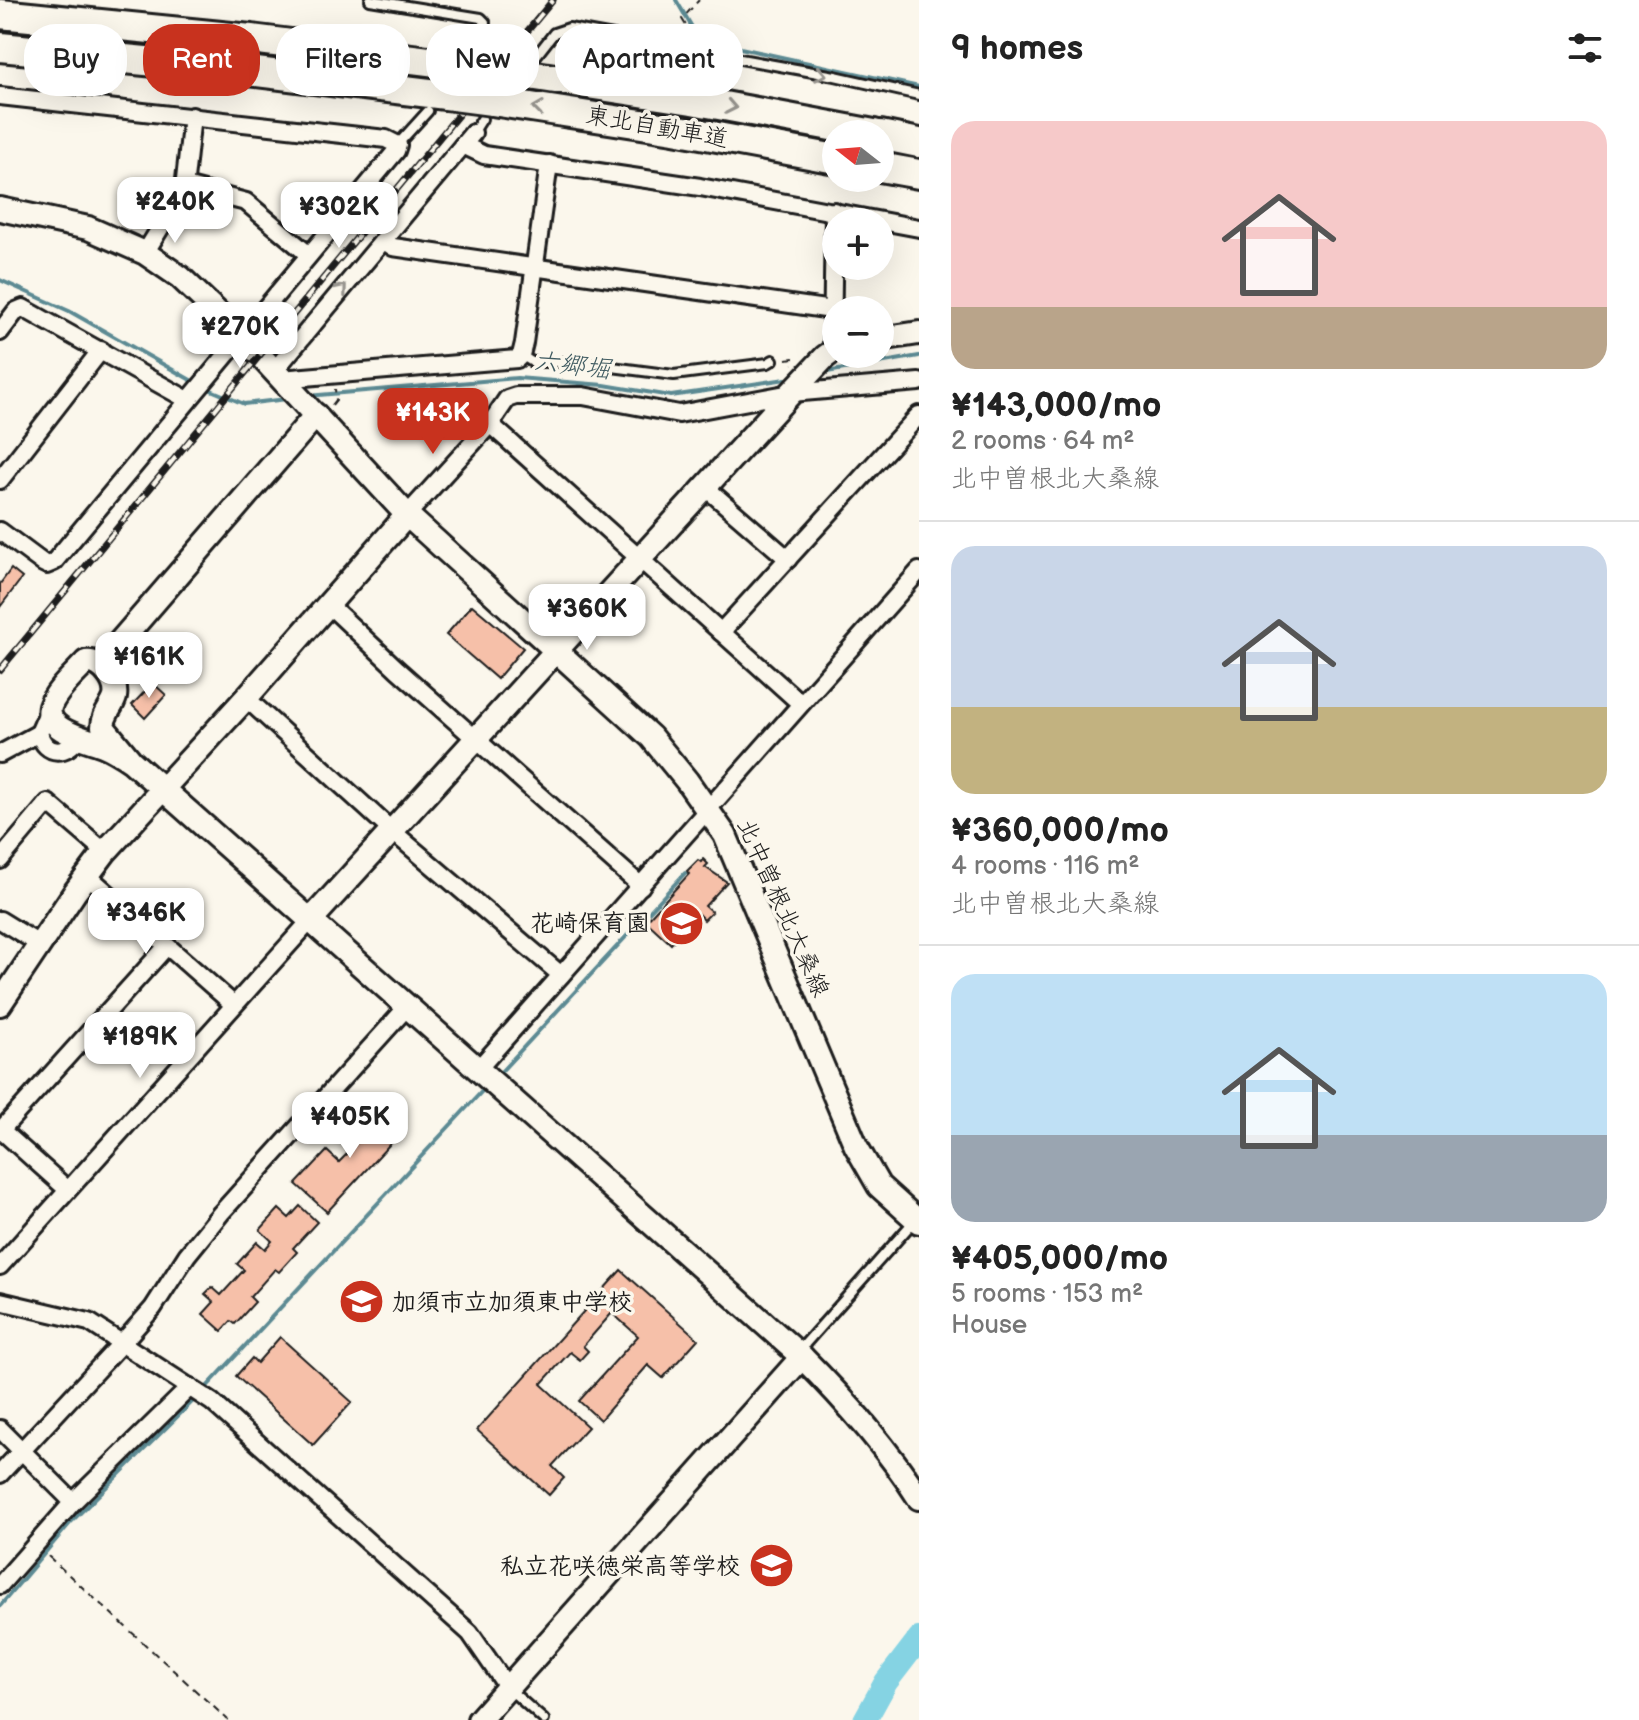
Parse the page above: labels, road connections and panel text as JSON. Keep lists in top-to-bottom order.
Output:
{
  "streets": {
    "highway": ["東北自動車道"],
    "street": ["北中曽根北大桑線"]
  },
  "water": ["六郷堀"],
  "places": {
    "school or university": ["花崎保育園", "加須市立加須東中学校", "私立花咲徳栄高等学校"]
  },
  "north": "left",
  "page": {
    "heading": "9 homes",
    "chip": [
      "Buy",
      "Rent",
      "Filters",
      "New",
      "Apartment"
    ],
    "list": [
      {
        "name": "¥143,000/mo",
        "note": "2 rooms · 64 m² · 北中曽根北大桑線"
      },
      {
        "name": "¥360,000/mo",
        "note": "4 rooms · 116 m² · 北中曽根北大桑線"
      },
      {
        "name": "¥405,000/mo",
        "note": "5 rooms · 153 m² · House"
      }
    ],
    "map_buttons": ["+", "−"],
    "price": [
      "¥240K",
      "¥302K",
      "¥270K",
      "¥143K",
      "¥360K",
      "¥161K",
      "¥346K",
      "¥189K",
      "¥405K"
    ]
  }
}
